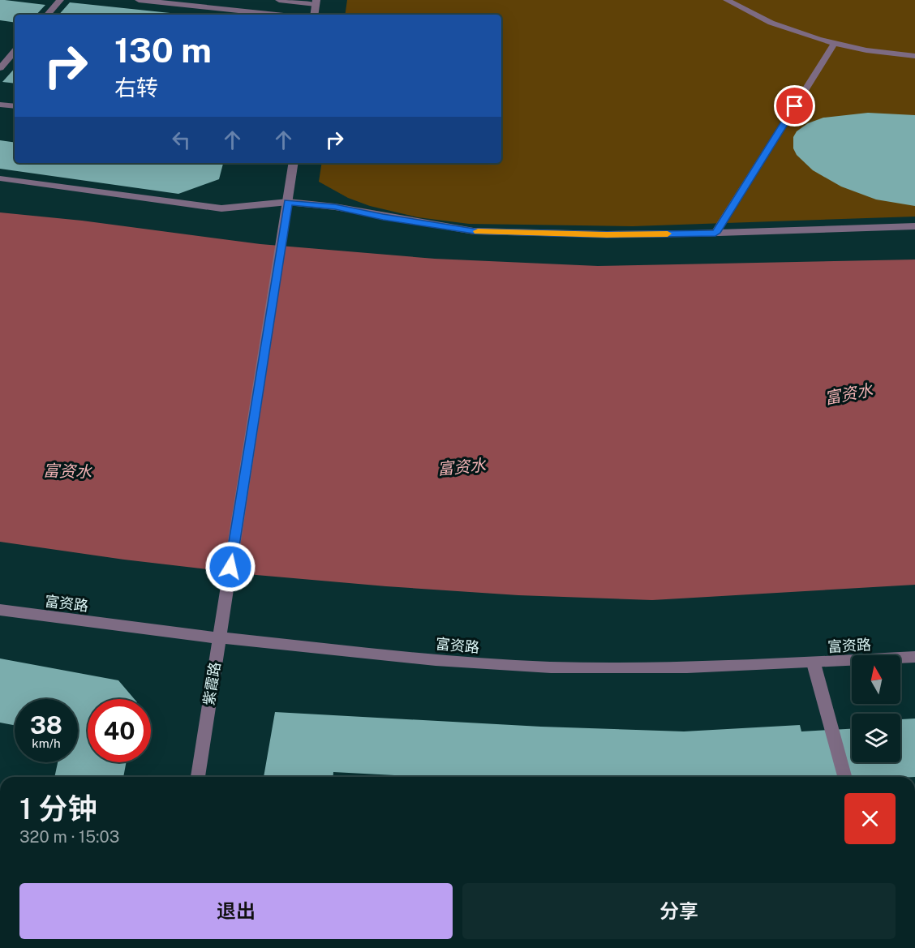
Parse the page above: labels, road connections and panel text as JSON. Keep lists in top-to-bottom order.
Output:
{
  "streets": {
    "street": ["富资路", "紫霞路"]
  },
  "crossings": [
    ["富资路", "紫霞路"]
  ],
  "water": ["富资水"],
  "north": "top",
  "page": {
    "turn": ["130 m", "右转"],
    "speed": "38 km/h",
    "limit": "40",
    "heading": ["1 分钟", "320 m · 15:03"],
    "buttons": ["退出", "分享"]
  }
}
